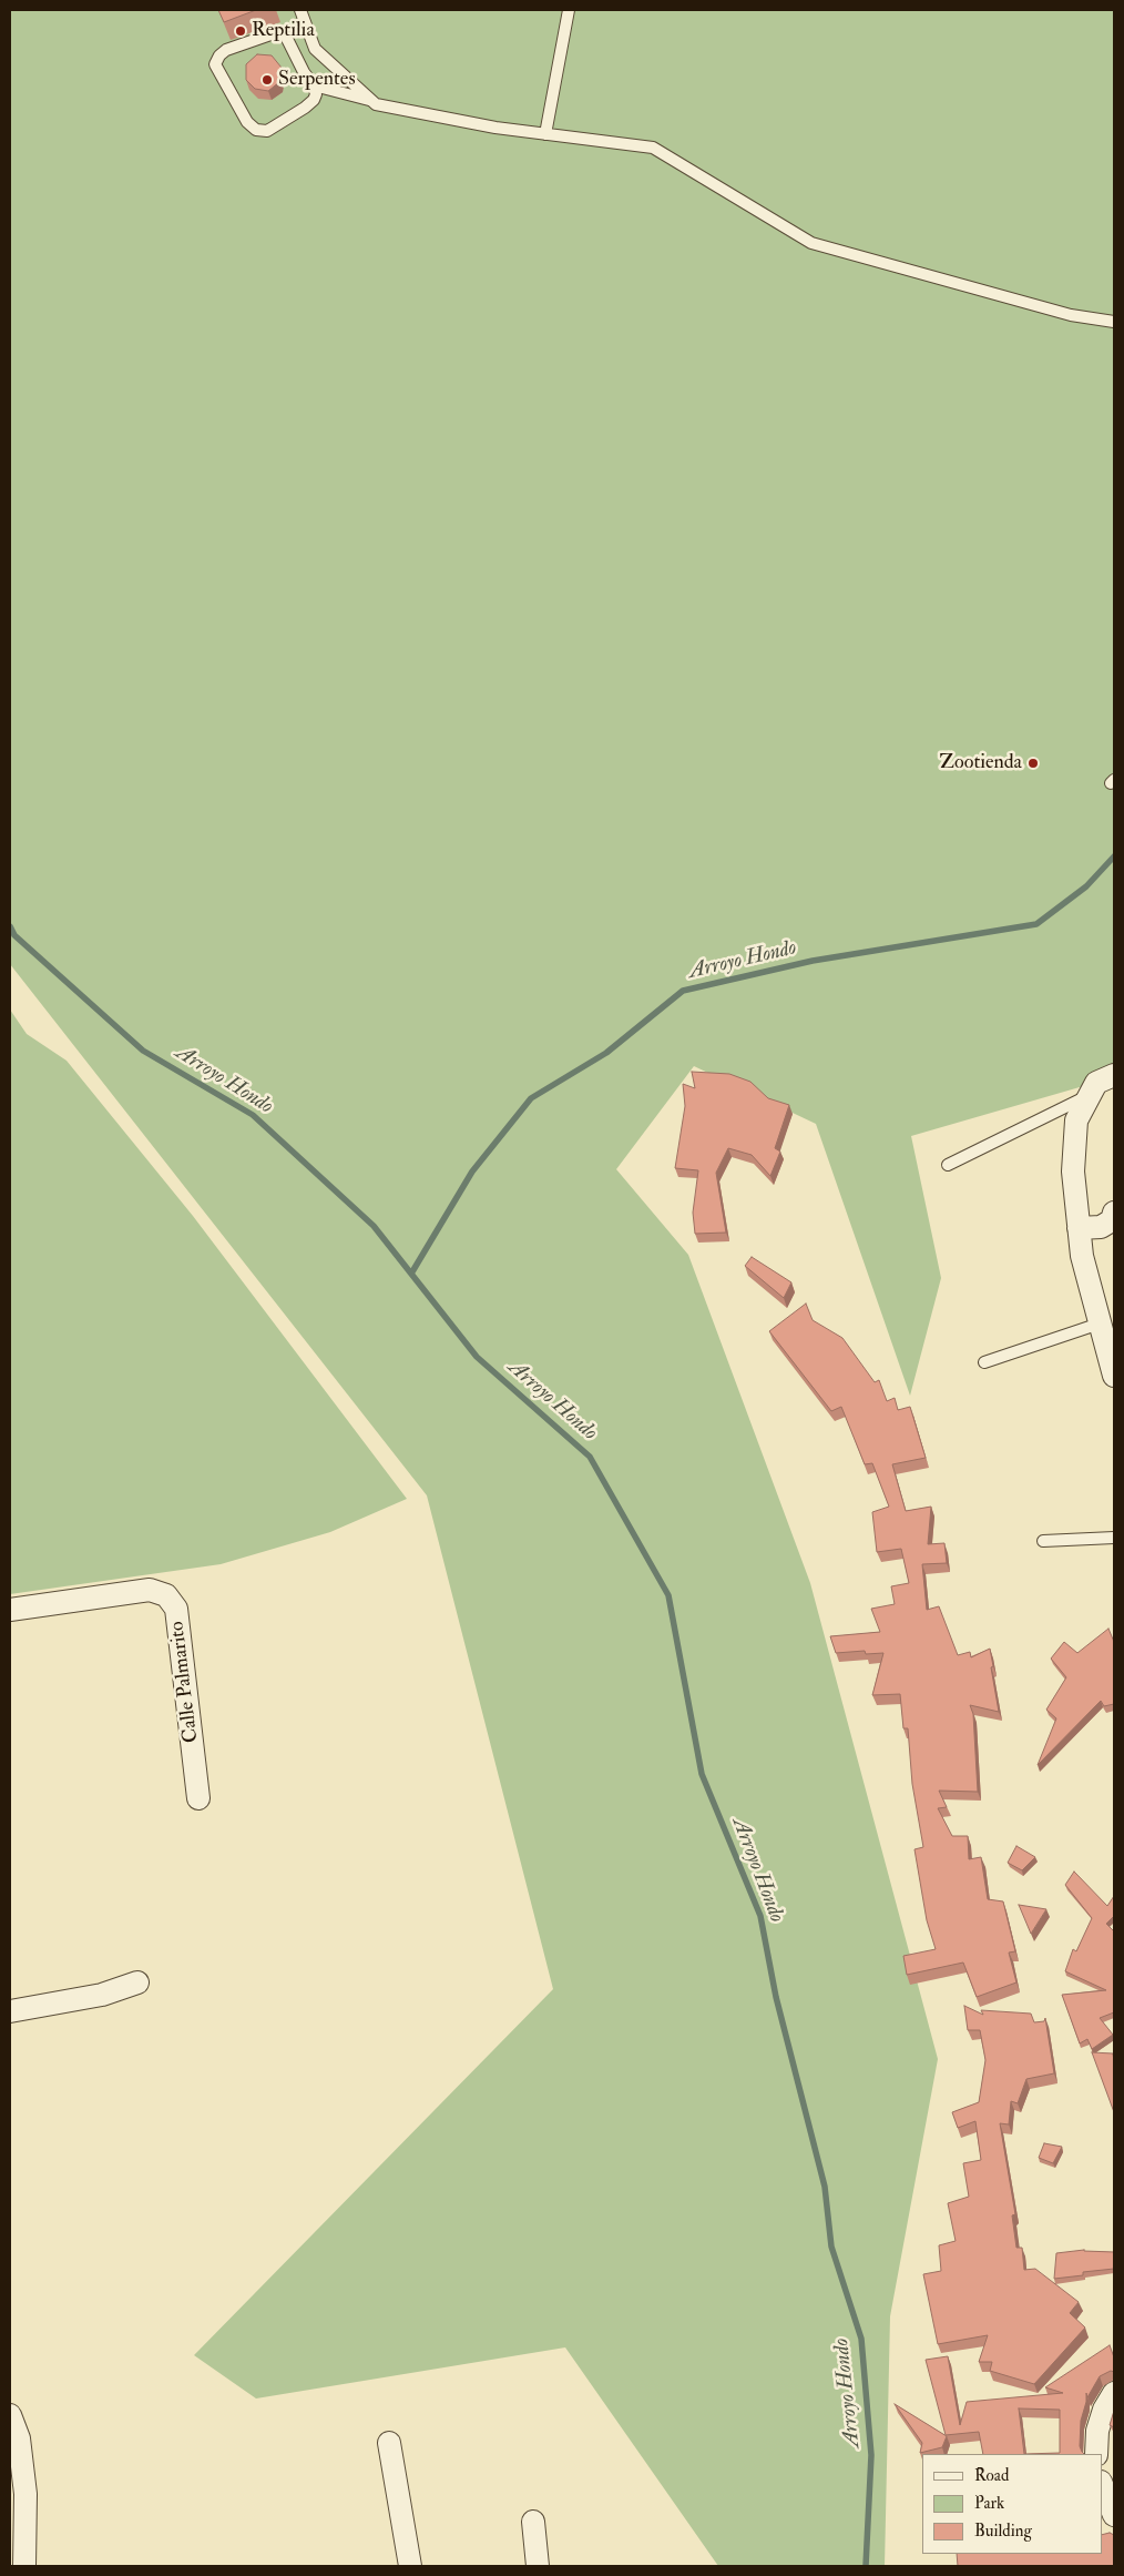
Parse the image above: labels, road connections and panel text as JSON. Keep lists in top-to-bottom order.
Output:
{
  "streets": {
    "street": ["Calle Palmarito"]
  },
  "water": ["Arroyo Hondo"],
  "places": ["Reptilia", "Serpentes", "Zootienda"],
  "legend": ["Road", "Park", "Building"]
}
